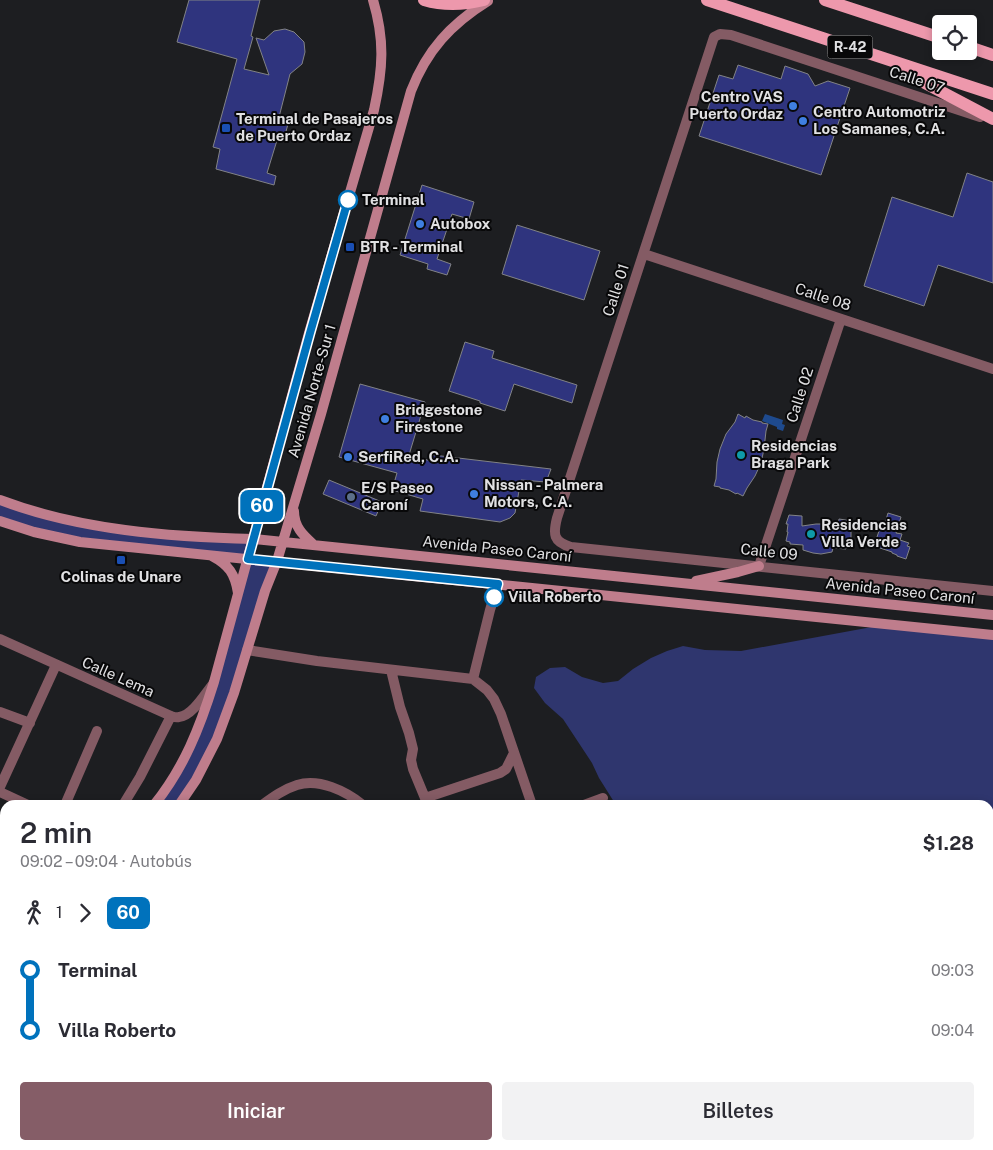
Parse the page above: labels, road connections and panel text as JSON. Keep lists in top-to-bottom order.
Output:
{
  "streets": {
    "main road": ["R-42"],
    "street": [
      "Calle 07",
      "Calle 01",
      "Calle 08",
      "Avenida Norte-Sur 1",
      "Calle 02",
      "Avenida Paseo Caroní",
      "Calle 09",
      "Calle Lema"
    ]
  },
  "crossings": [
    ["Calle 07", "Calle 01"],
    ["Calle 01", "Calle 08"],
    ["Calle 01", "Calle 09"],
    ["Calle 08", "Calle 02"],
    ["Avenida Norte-Sur 1", "Avenida Paseo Caroní"],
    ["Calle 02", "Calle 09"]
  ],
  "places": {
    "other": [
      "Centro VAS Puerto Ordaz",
      "Centro Automotriz Los Samanes, C.A.",
      "Terminal",
      "Autobox",
      "Bridgestone Firestone",
      "Residencias Braga Park",
      "SerfiRed, C.A.",
      "Nissan - Palmera Motors, C.A.",
      "E/S Paseo Caroní",
      "Residencias Villa Verde",
      "Villa Roberto"
    ],
    "transit": ["Terminal de Pasajeros de Puerto Ordaz", "BTR - Terminal", "Colinas de Unare"]
  },
  "lines": ["bus line 60"],
  "page": {
    "on_map": "60",
    "heading": ["2 min", "09:02 – 09:04 · Autobús", "$1.28"],
    "legs": ["1", "60"],
    "list": [
      {
        "name": "Terminal",
        "value": "09:03"
      },
      {
        "name": "Villa Roberto",
        "value": "09:04"
      }
    ],
    "buttons": ["Iniciar", "Billetes"]
  }
}
